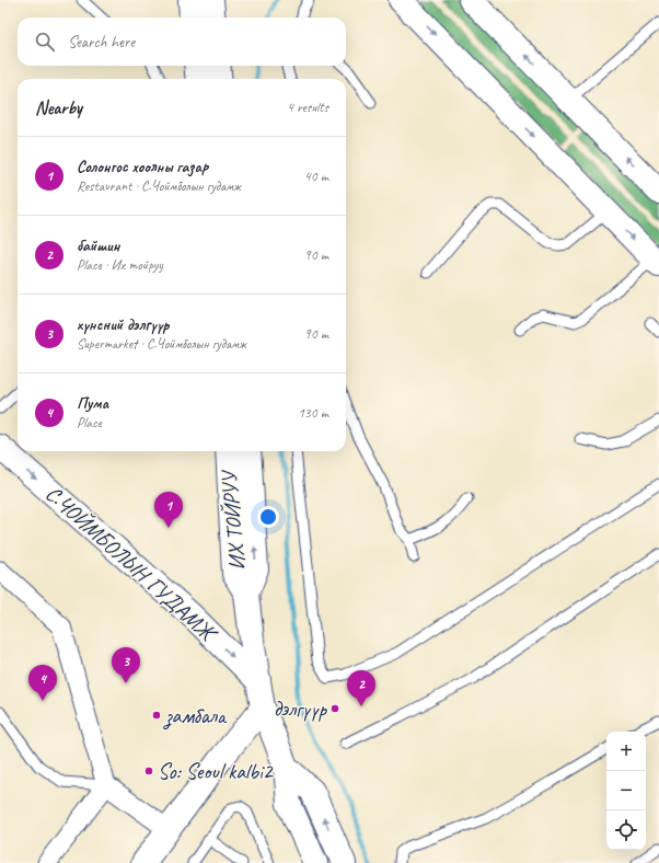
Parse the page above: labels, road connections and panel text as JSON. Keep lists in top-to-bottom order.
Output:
{
  "streets": {
    "main road": ["ИХ ТОЙРУУ", "С.ЧОЙМБОЛЫН ГУДАМЖ"]
  },
  "crossings": [
    ["ИХ ТОЙРУУ", "С.ЧОЙМБОЛЫН ГУДАМЖ"]
  ],
  "one_way": ["С.ЧОЙМБОЛЫН ГУДАМЖ"],
  "places": ["дэлгүүр", "замбала", "So: Seoul kalbi2"],
  "page": {
    "search": "Search here",
    "heading": ["Nearby", "4 results"],
    "list": [
      {
        "mark": "1",
        "name": "Солонгос хоолны газар",
        "note": "Restaurant · С.Чоймболын гудамж",
        "value": "40 m"
      },
      {
        "mark": "2",
        "name": "байшин",
        "note": "Place · Их тойруу",
        "value": "90 m"
      },
      {
        "mark": "3",
        "name": "хүнсний дэлгүүр",
        "note": "Supermarket · С.Чоймболын гудамж",
        "value": "90 m"
      },
      {
        "mark": "4",
        "name": "Пума",
        "note": "Place",
        "value": "130 m"
      }
    ],
    "pins": [
      "1",
      "3",
      "4",
      "2"
    ],
    "map_buttons": ["+", "−"]
  }
}
